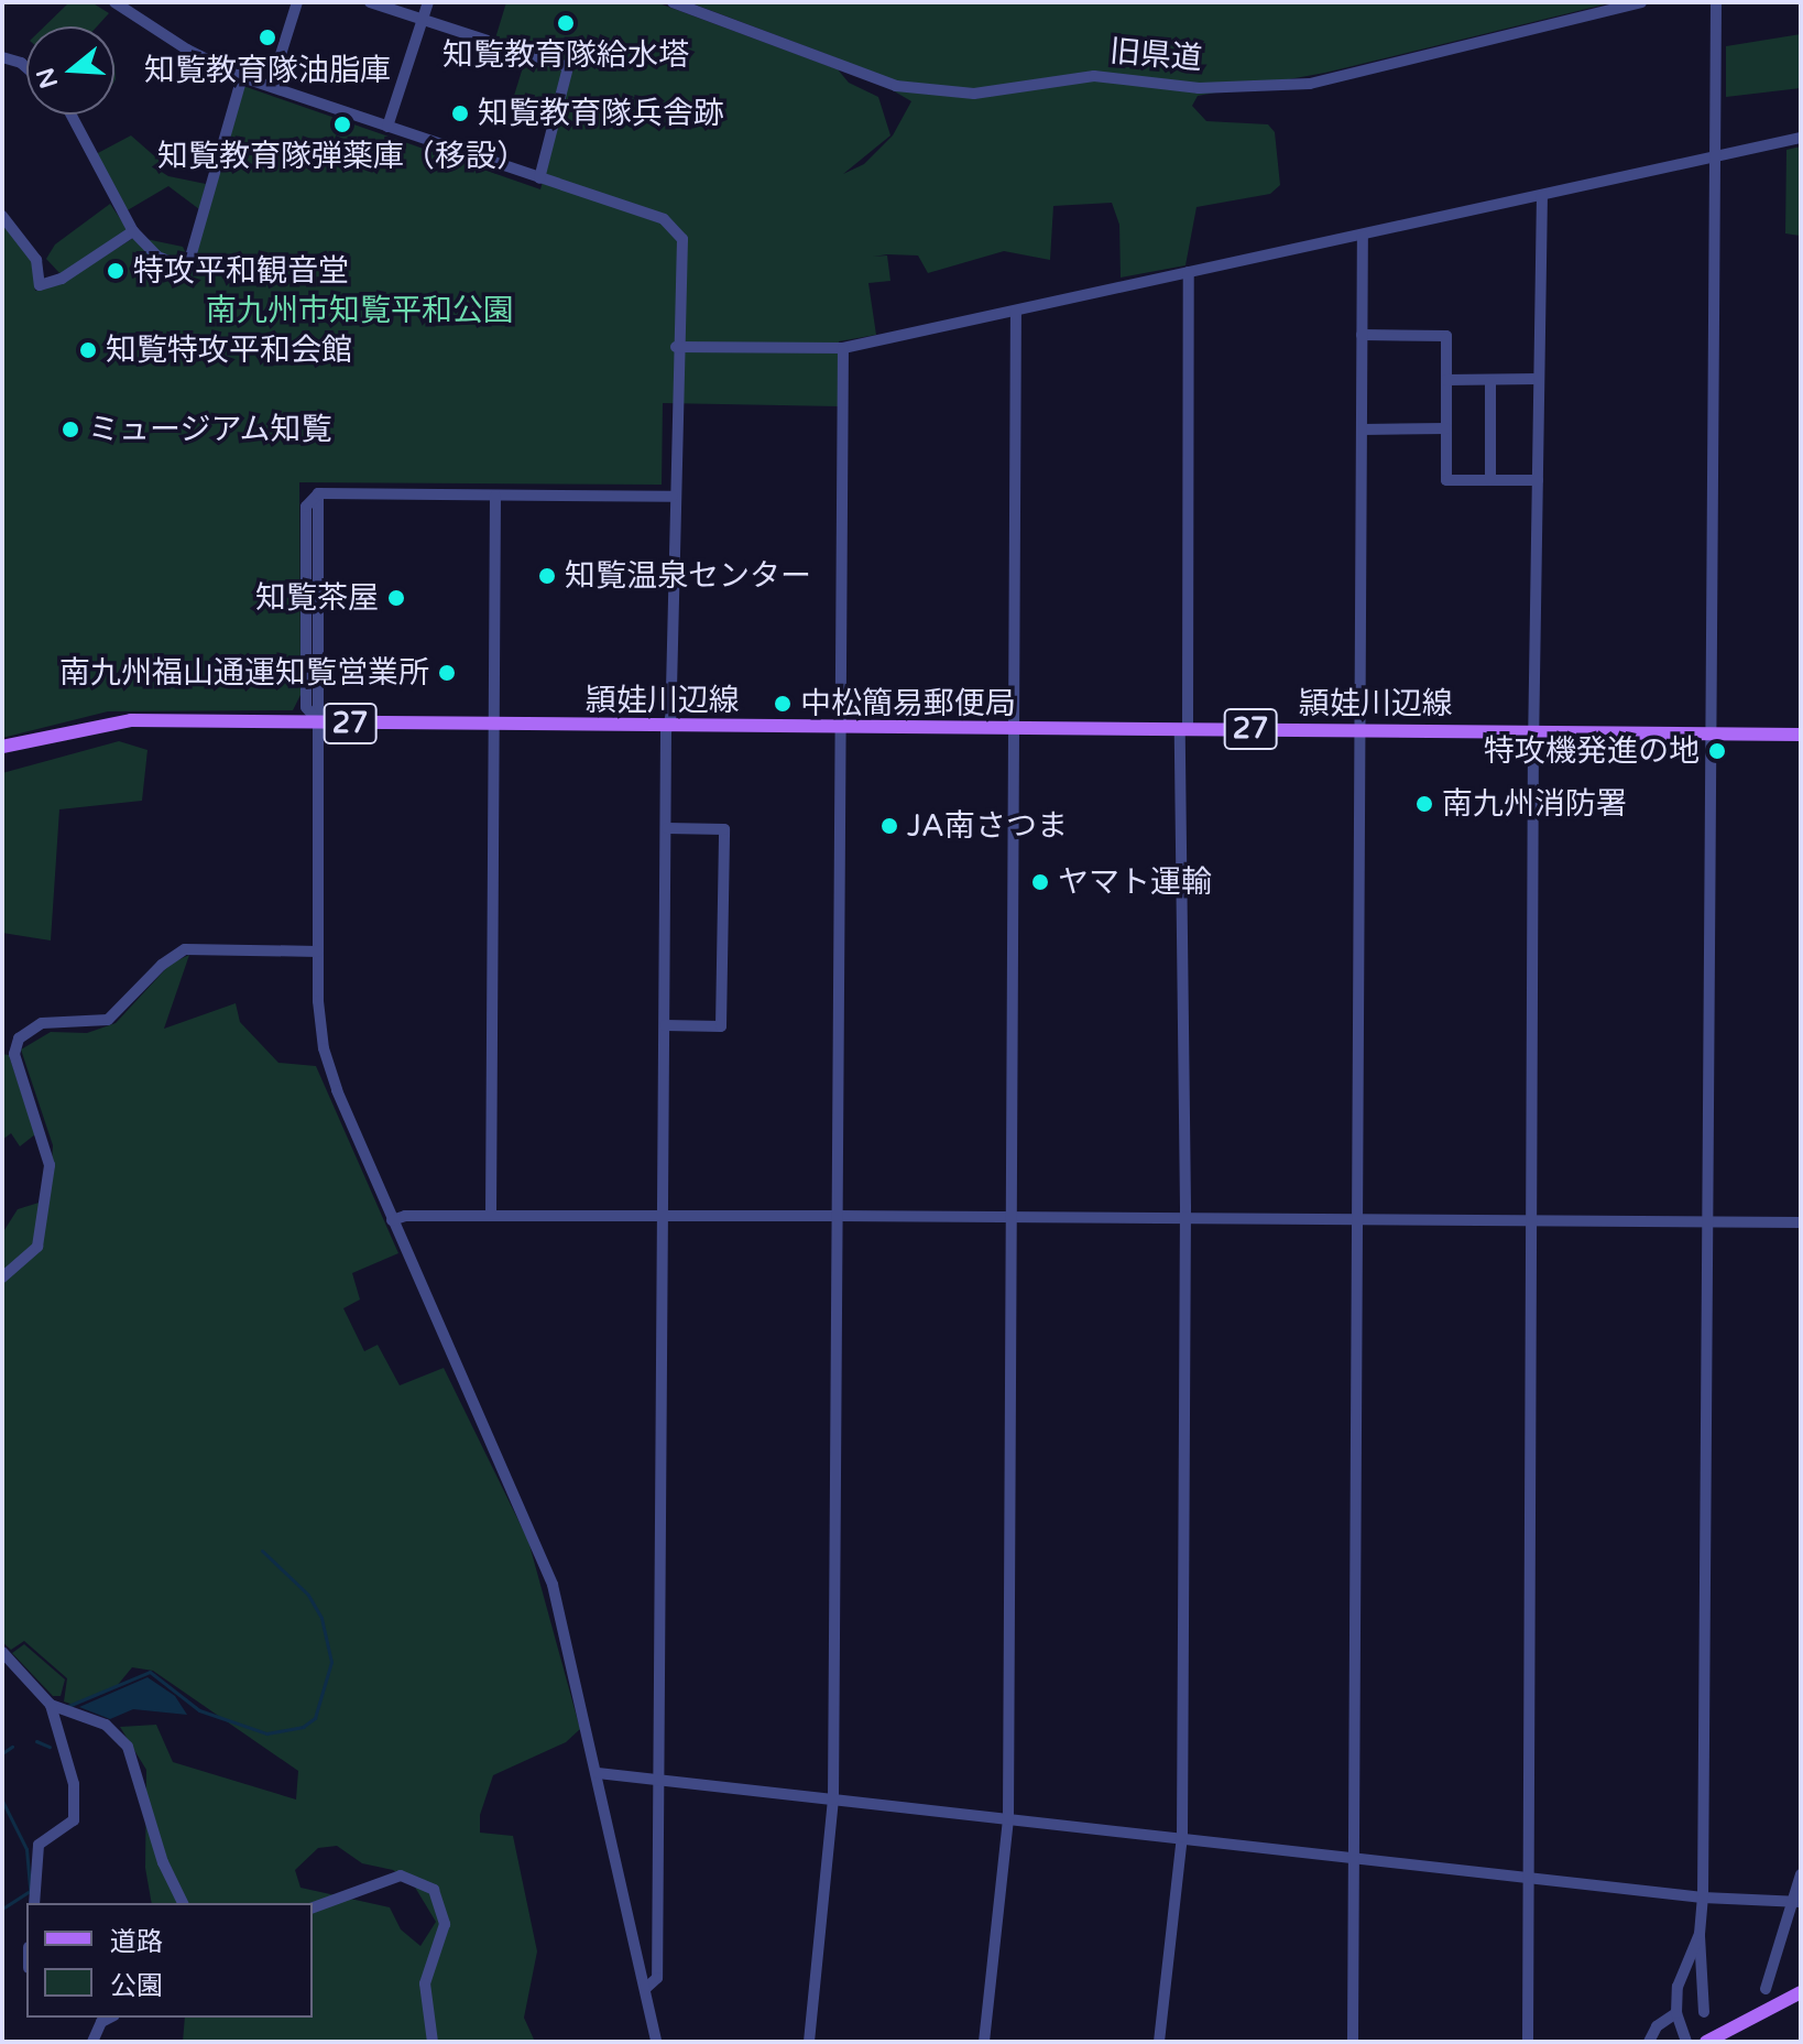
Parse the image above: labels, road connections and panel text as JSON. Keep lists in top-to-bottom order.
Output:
{
  "streets": {
    "main road": ["頴娃川辺線", "27"],
    "street": ["旧県道"]
  },
  "parks": ["南九州市知覧平和公園"],
  "places": [
    "知覧教育隊給水塔",
    "知覧教育隊油脂庫",
    "知覧教育隊兵舎跡",
    "知覧教育隊弾薬庫（移設）",
    "特攻平和観音堂",
    "知覧特攻平和会館",
    "ミュージアム知覧",
    "知覧温泉センター",
    "知覧茶屋",
    "南九州福山通運知覧営業所",
    "中松簡易郵便局",
    "特攻機発進の地",
    "南九州消防署",
    "JA南さつま",
    "ヤマト運輸"
  ],
  "legend": ["道路", "公園"],
  "north": "left"
}
